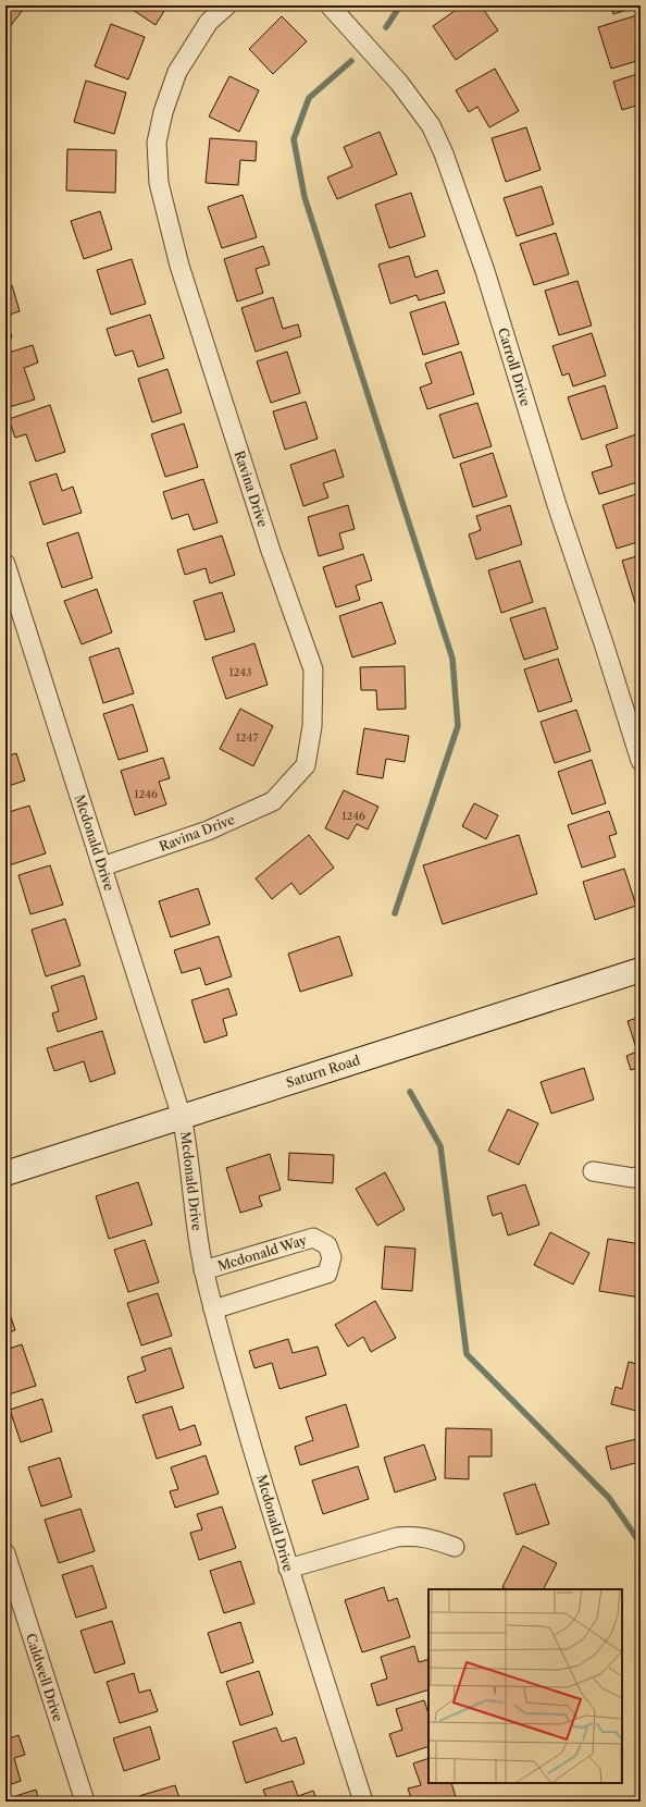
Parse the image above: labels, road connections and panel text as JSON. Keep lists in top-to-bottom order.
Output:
{
  "streets": {
    "street": [
      "Carroll Drive",
      "Ravina Drive",
      "Mcdonald Drive",
      "Saturn Road",
      "Mcdonald Way",
      "Caldwell Drive"
    ]
  },
  "crossings": [
    ["Ravina Drive", "Mcdonald Drive"],
    ["Mcdonald Drive", "Saturn Road"],
    ["Mcdonald Drive", "Mcdonald Way"]
  ],
  "house_numbers": [
    "1243",
    "1247",
    "1246",
    "1246"
  ]
}
